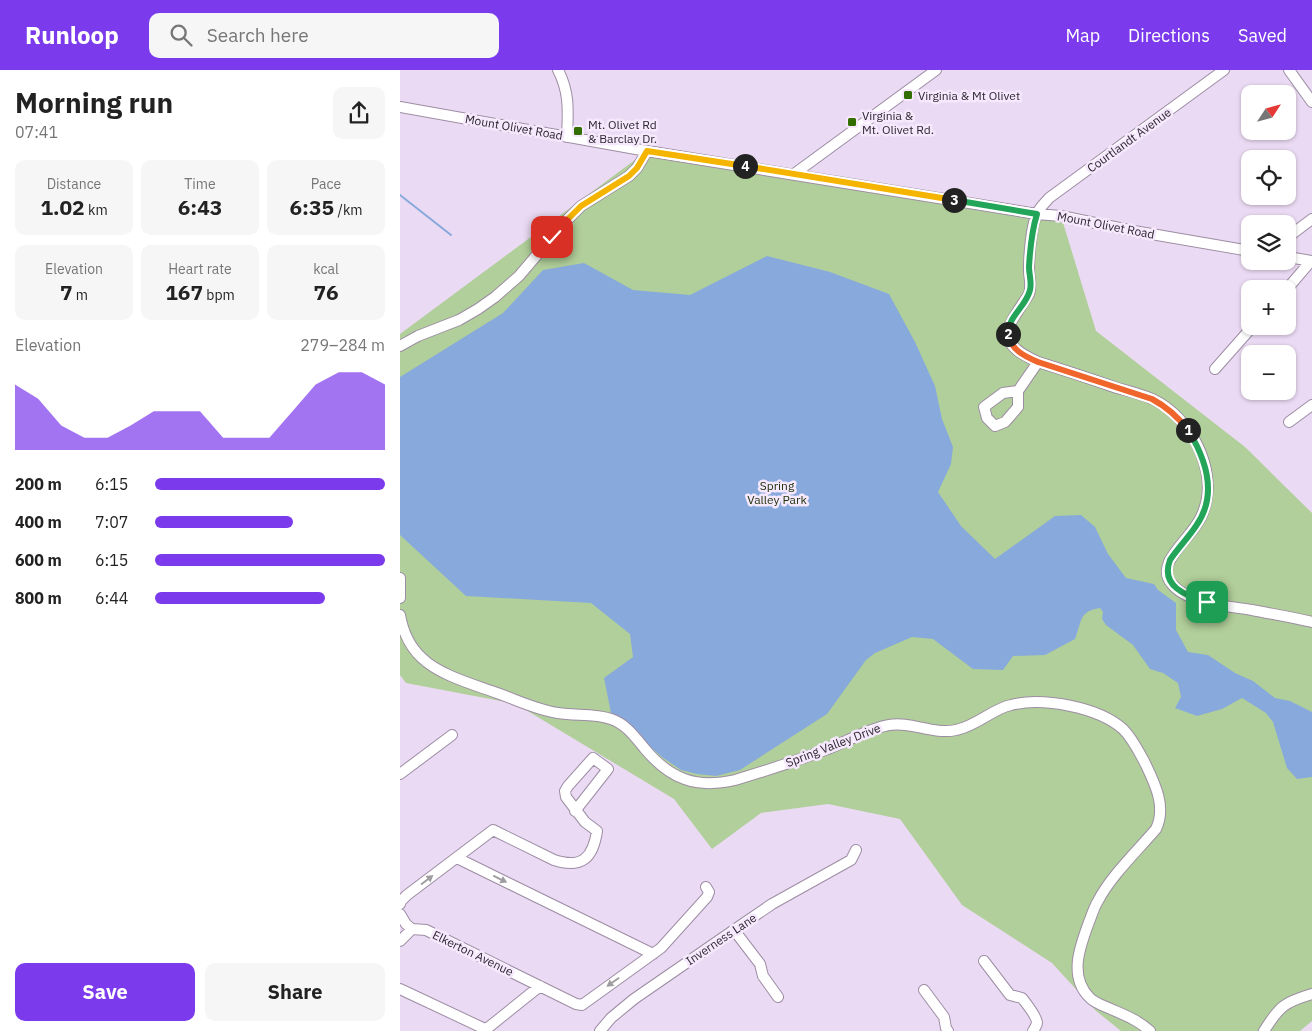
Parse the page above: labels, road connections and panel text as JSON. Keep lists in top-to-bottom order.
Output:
{
  "streets": {
    "street": [
      "Mount Olivet Road",
      "Courtlandt Avenue",
      "Spring Valley Drive",
      "Inverness Lane",
      "Elkerton Avenue"
    ]
  },
  "crossings": [
    ["Mount Olivet Road", "Courtlandt Avenue"]
  ],
  "one_way": ["Elkerton Avenue"],
  "parks": ["Spring Valley Park"],
  "places": {
    "transit": ["Virginia & Mt Olivet", "Virginia & Mt. Olivet Rd.", "Mt. Olivet Rd & Barclay Dr."]
  },
  "north": "top right",
  "page": {
    "header": "Runloop",
    "search": "Search here",
    "nav": ["Map", "Directions", "Saved"],
    "heading": ["Morning run", "07:41"],
    "map_buttons": ["+", "−"],
    "pins": [
      "4",
      "3",
      "2",
      "1"
    ],
    "stats": [
      ["Distance", "1.02 km"],
      ["Time", "6:43"],
      ["Pace", "6:35 /km"],
      ["Elevation", "7 m"],
      ["Heart rate", "167 bpm"],
      ["kcal", "76"]
    ],
    "chart": ["Elevation", "279–284 m"],
    "list": [
      {
        "name": "200 m",
        "note": "6:15"
      },
      {
        "name": "400 m",
        "note": "7:07"
      },
      {
        "name": "600 m",
        "note": "6:15"
      },
      {
        "name": "800 m",
        "note": "6:44"
      }
    ],
    "buttons": ["Save", "Share"]
  }
}
